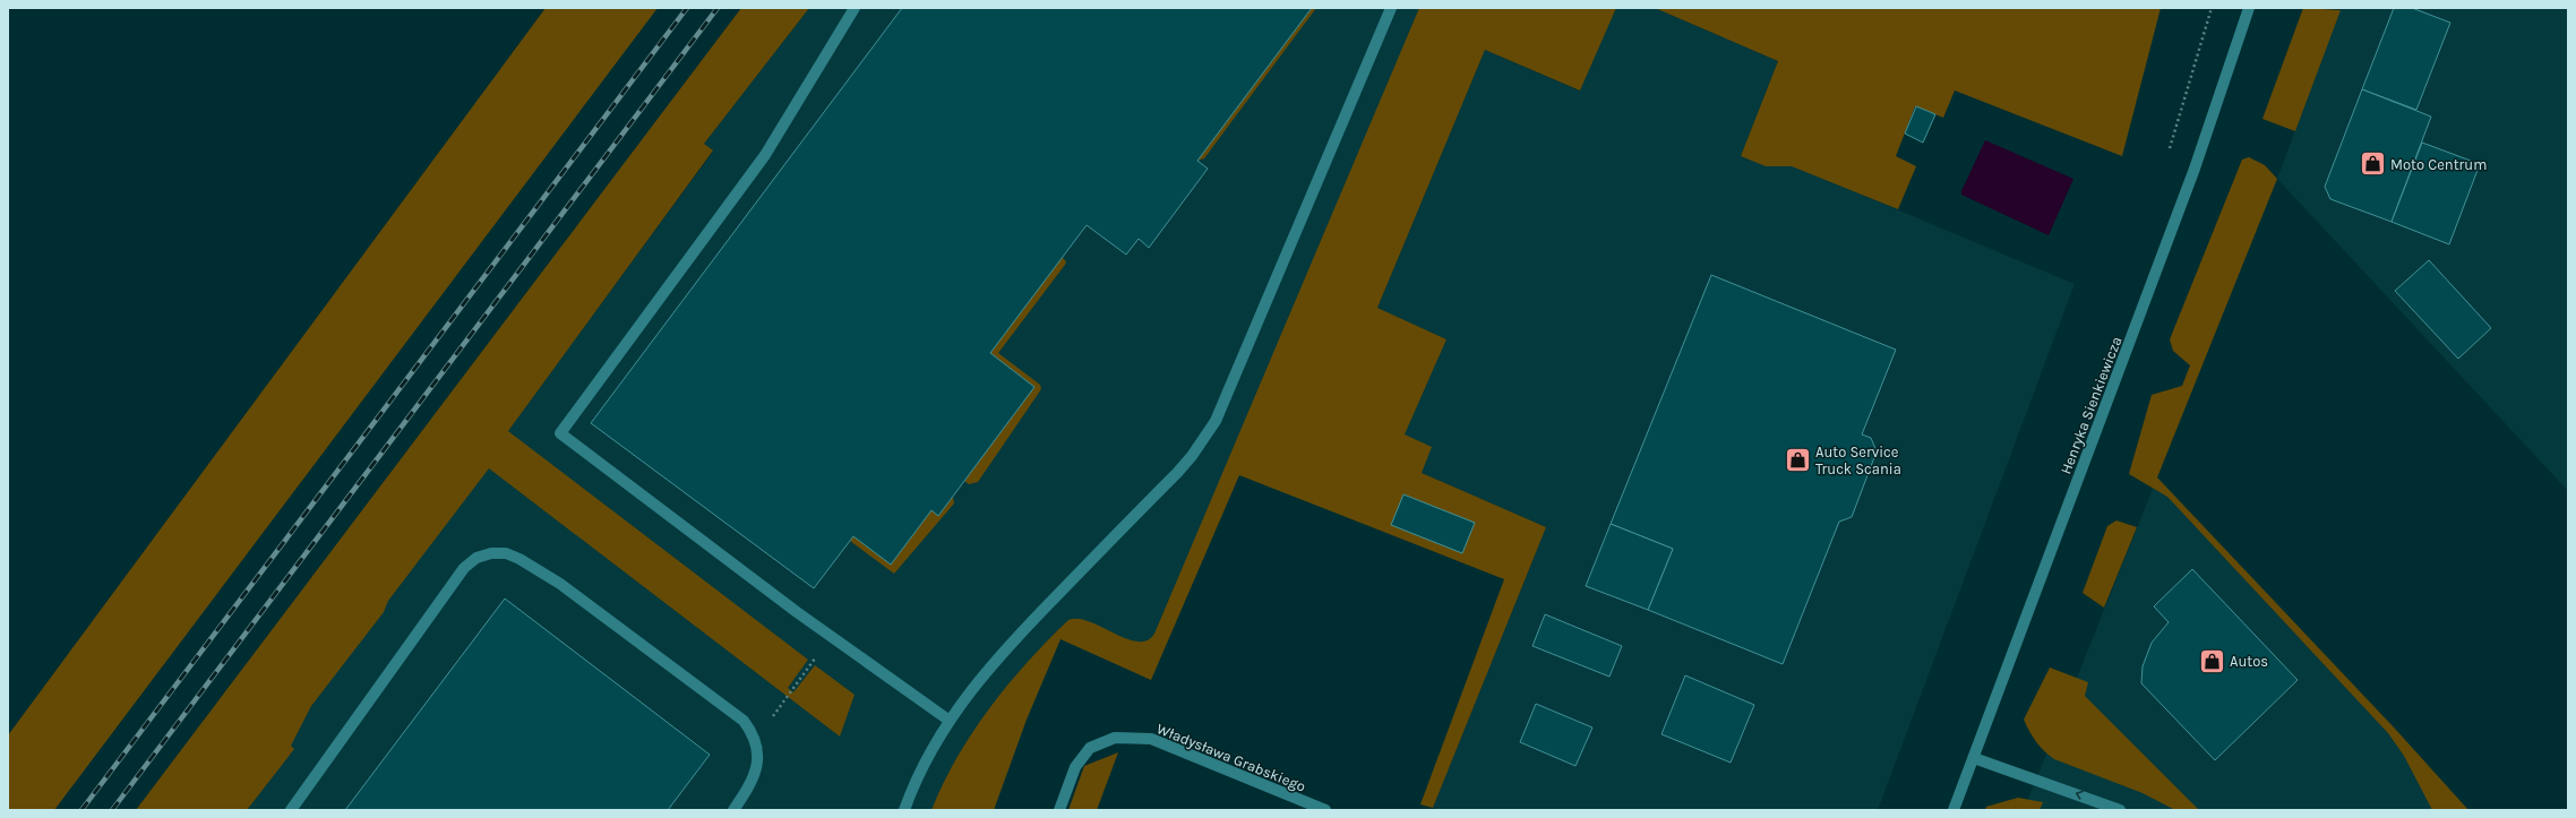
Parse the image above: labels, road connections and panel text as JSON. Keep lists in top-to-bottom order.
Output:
{
  "streets": {
    "street": ["Henryka Sienkiewicza", "Władysława Grabskiego"]
  },
  "places": {
    "shop": ["Moto Centrum", "Auto Service Truck Scania", "Autos"]
  }
}
